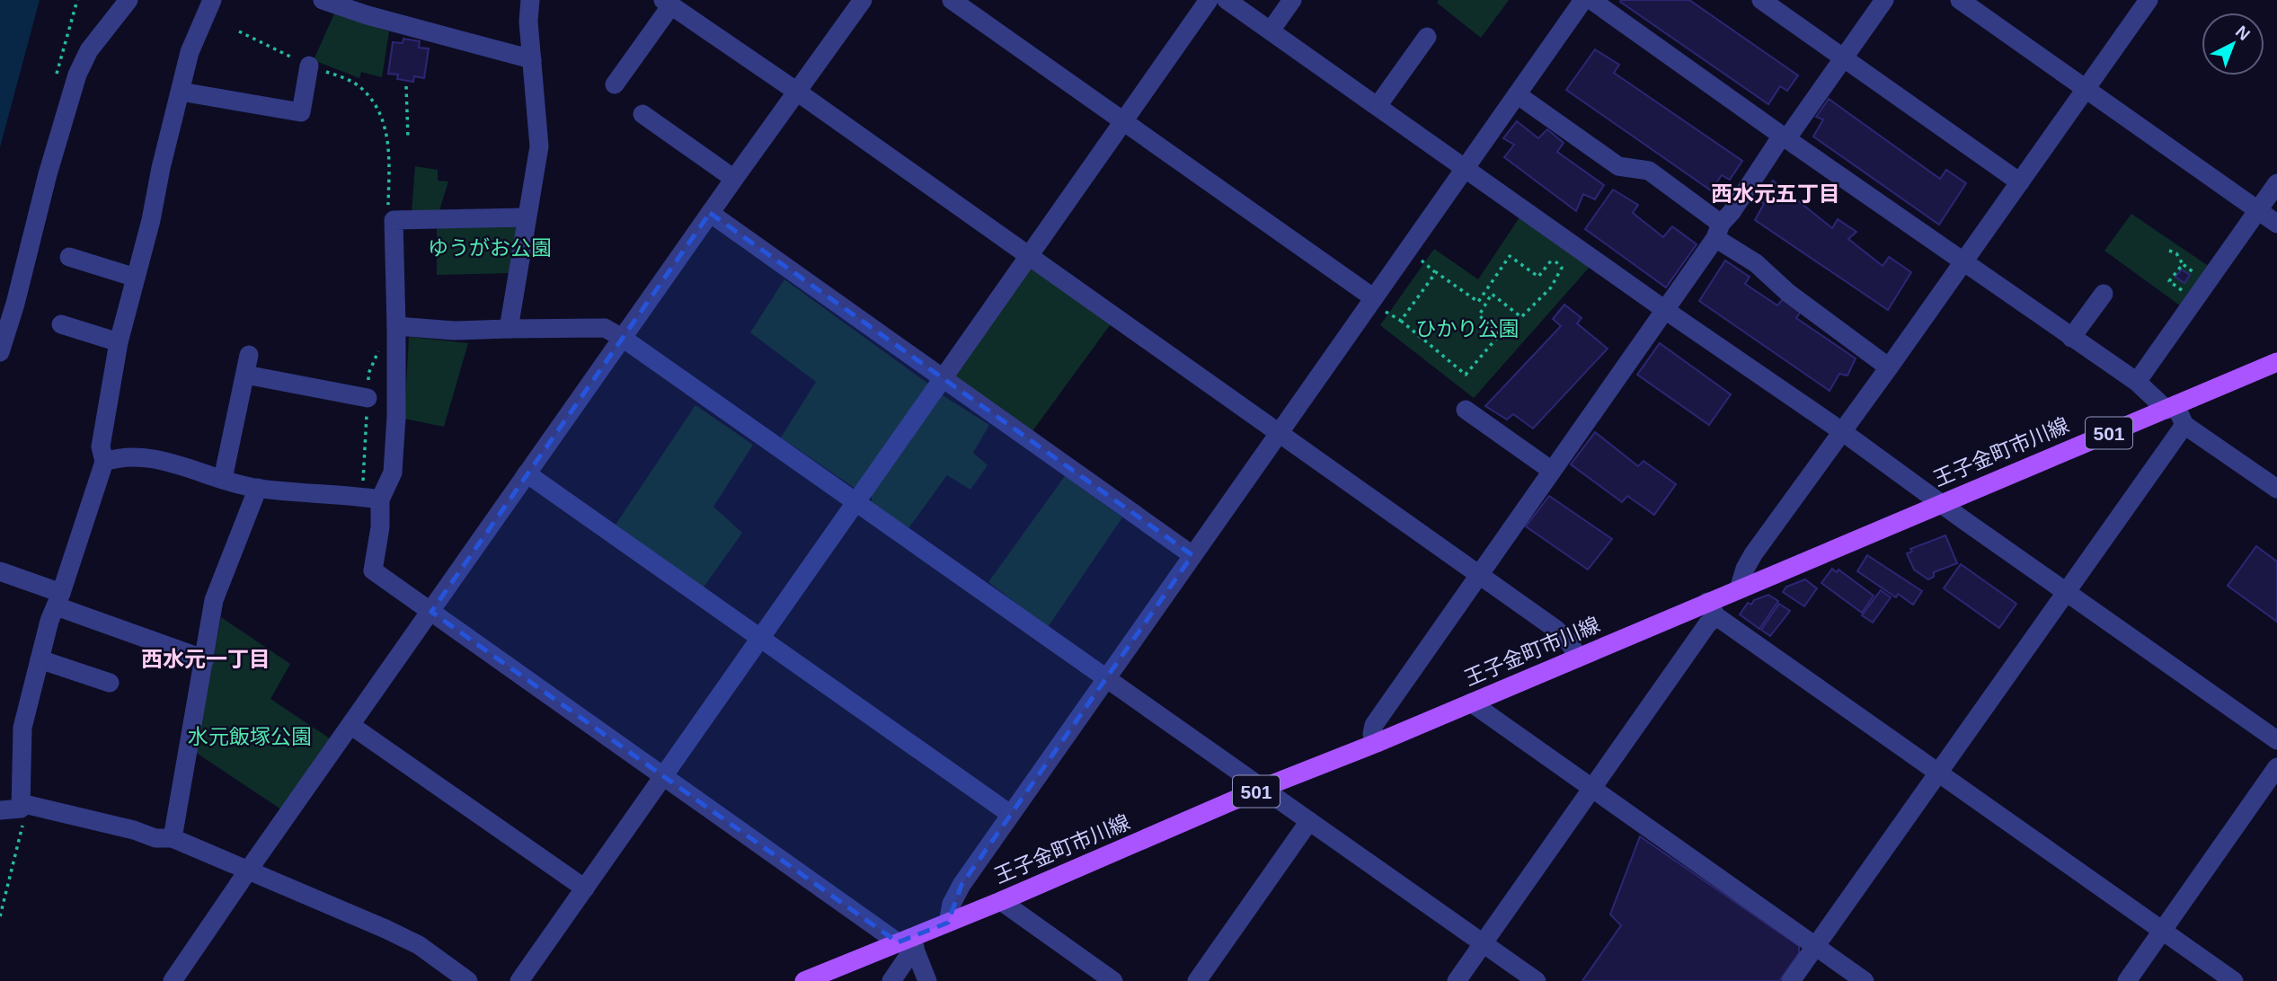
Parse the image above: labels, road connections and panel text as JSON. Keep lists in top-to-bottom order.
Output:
{
  "streets": {
    "main road": ["501", "王子金町市川線"]
  },
  "districts": ["西水元五丁目", "西水元一丁目"],
  "parks": ["ゆうがお公園", "ひかり公園", "水元飯塚公園"],
  "north": "top right"
}
